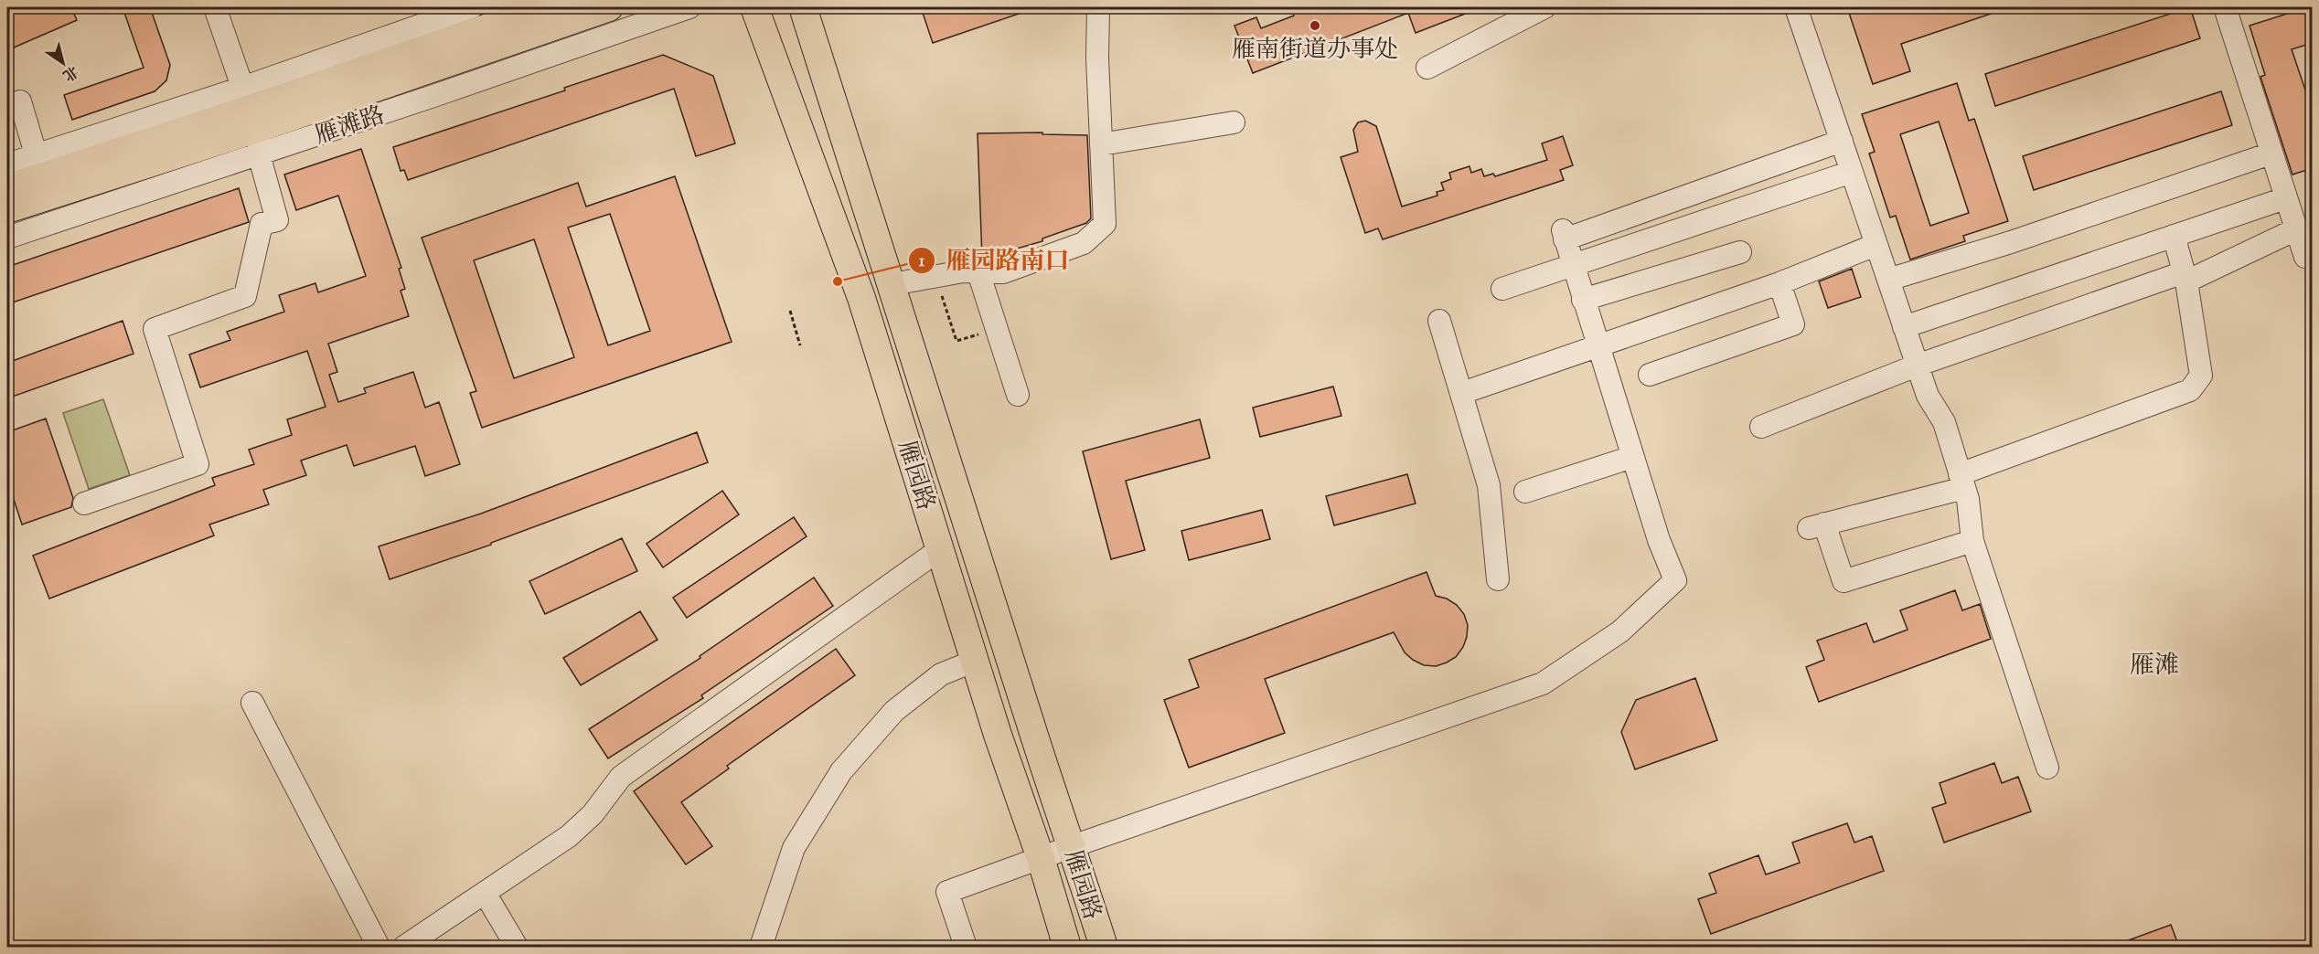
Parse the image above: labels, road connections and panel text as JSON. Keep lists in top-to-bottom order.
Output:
{
  "streets": {
    "main road": ["雁滩路", "雁园路"]
  },
  "districts": ["雁滩"],
  "places": ["雁南街道办事处", "雁园路南口"],
  "north": "bottom right"
}
